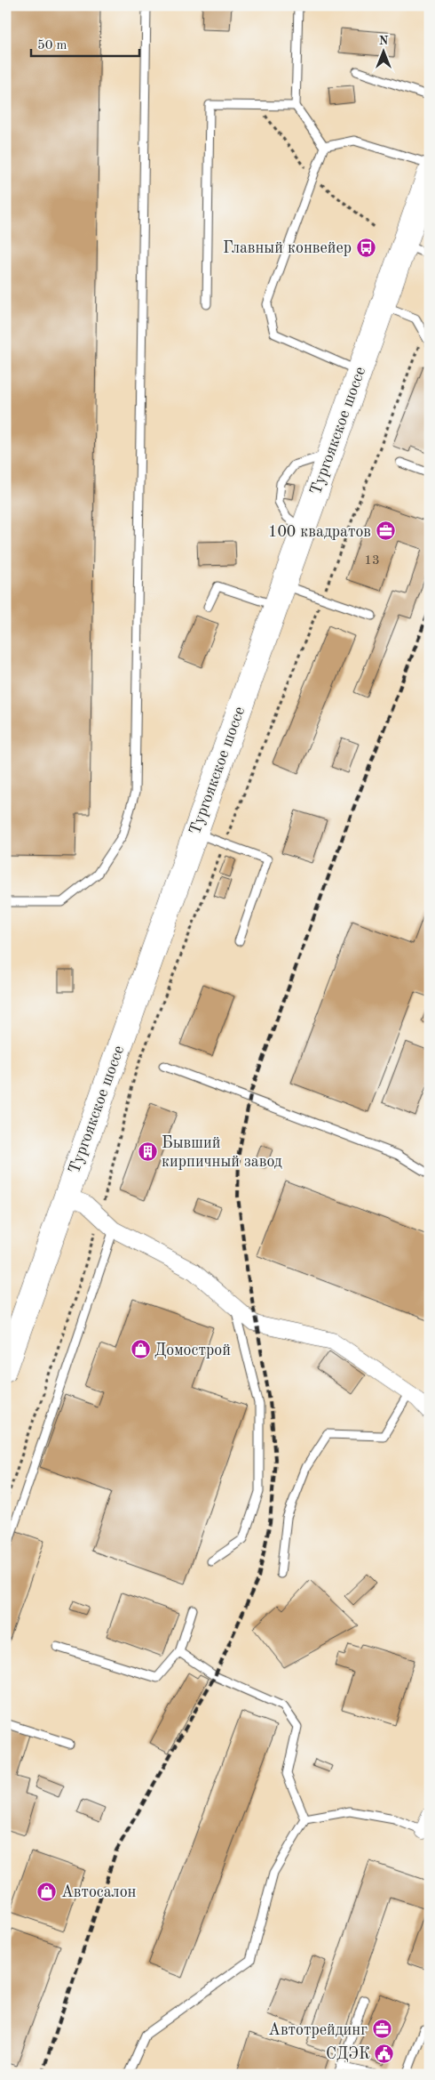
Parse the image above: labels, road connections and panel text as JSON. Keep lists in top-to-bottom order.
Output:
{
  "streets": {
    "main road": ["Тургоякское шоссе"]
  },
  "places": {
    "bus stop": ["Главный конвейер"],
    "office": ["100 квадратов", "Автотрейдинг"],
    "building": ["Бывший кирпичный завод"],
    "shop": ["Домострой", "Автосалон"],
    "public building": ["СДЭК"]
  },
  "house_numbers": ["13"],
  "scale_bar": "50 m",
  "north": "top"
}
